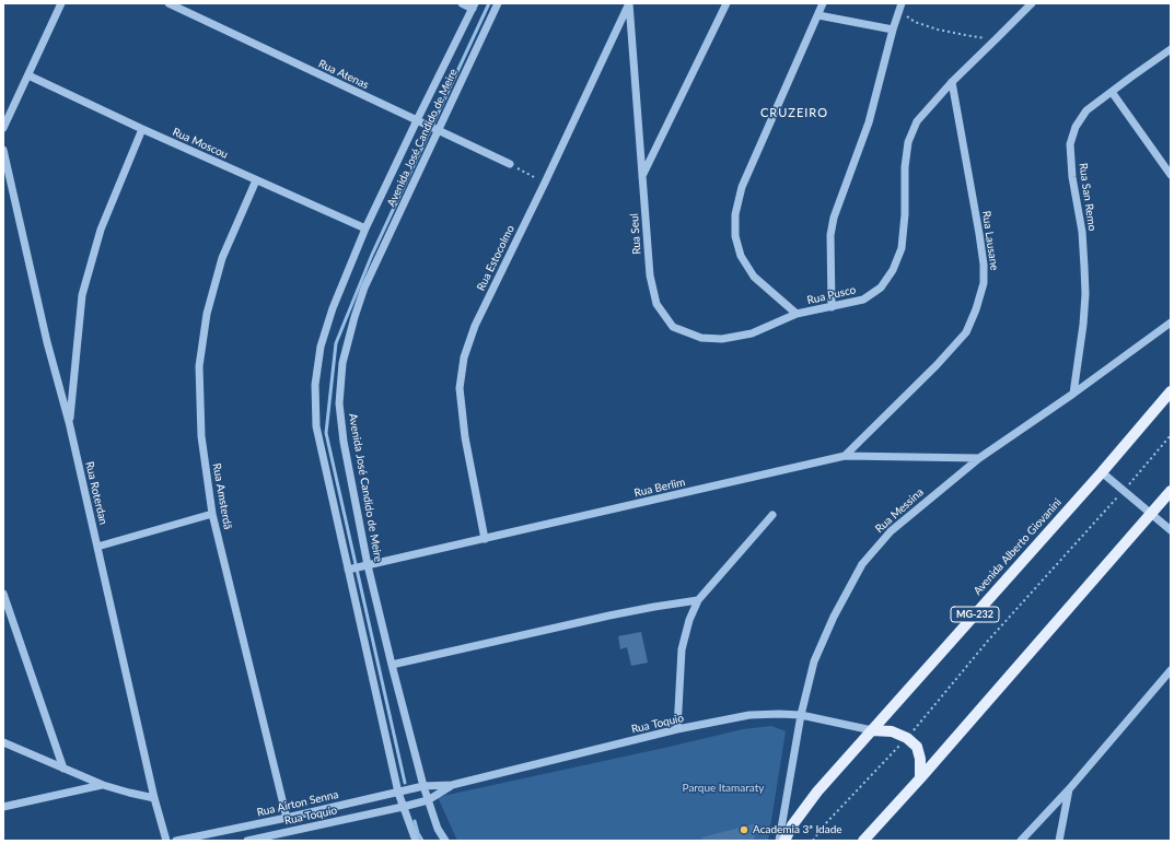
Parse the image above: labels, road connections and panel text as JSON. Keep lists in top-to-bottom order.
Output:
{
  "streets": {
    "main road": ["Avenida Alberto Giovanini", "MG-232"],
    "street": [
      "Rua Atenas",
      "Avenida José Candido de Meire",
      "Rua Moscou",
      "Rua San Remo",
      "Rua Seul",
      "Rua Lausane",
      "Rua Estocolmo",
      "Rua Pusco",
      "Rua Berlim",
      "Rua Roterdan",
      "Rua Amsterdã",
      "Rua Messina",
      "Rua Toquio",
      "Rua Airton Senna"
    ]
  },
  "crossings": [
    ["Rua Atenas", "Avenida José Candido de Meire"],
    ["Avenida José Candido de Meire", "Rua Moscou"],
    ["Avenida José Candido de Meire", "Rua Berlim"],
    ["Avenida José Candido de Meire", "Rua Toquio"],
    ["Avenida José Candido de Meire", "Rua Airton Senna"],
    ["Rua Moscou", "Rua Amsterdã"],
    ["Rua San Remo", "Rua Messina"],
    ["Rua Seul", "Rua Estocolmo"],
    ["Rua Seul", "Rua Pusco"],
    ["Rua Lausane", "Rua Pusco"],
    ["Rua Lausane", "Rua Berlim"],
    ["Rua Estocolmo", "Rua Berlim"],
    ["Rua Berlim", "Rua Messina"],
    ["Rua Amsterdã", "Rua Airton Senna"],
    ["Rua Messina", "Rua Toquio"],
    ["Avenida Alberto Giovanini", "Rua Toquio"],
    ["Rua Toquio", "Rua Airton Senna"]
  ],
  "districts": ["CRUZEIRO"],
  "parks": ["Parque Itamaraty"],
  "places": ["Academia 3ª Idade"]
}
